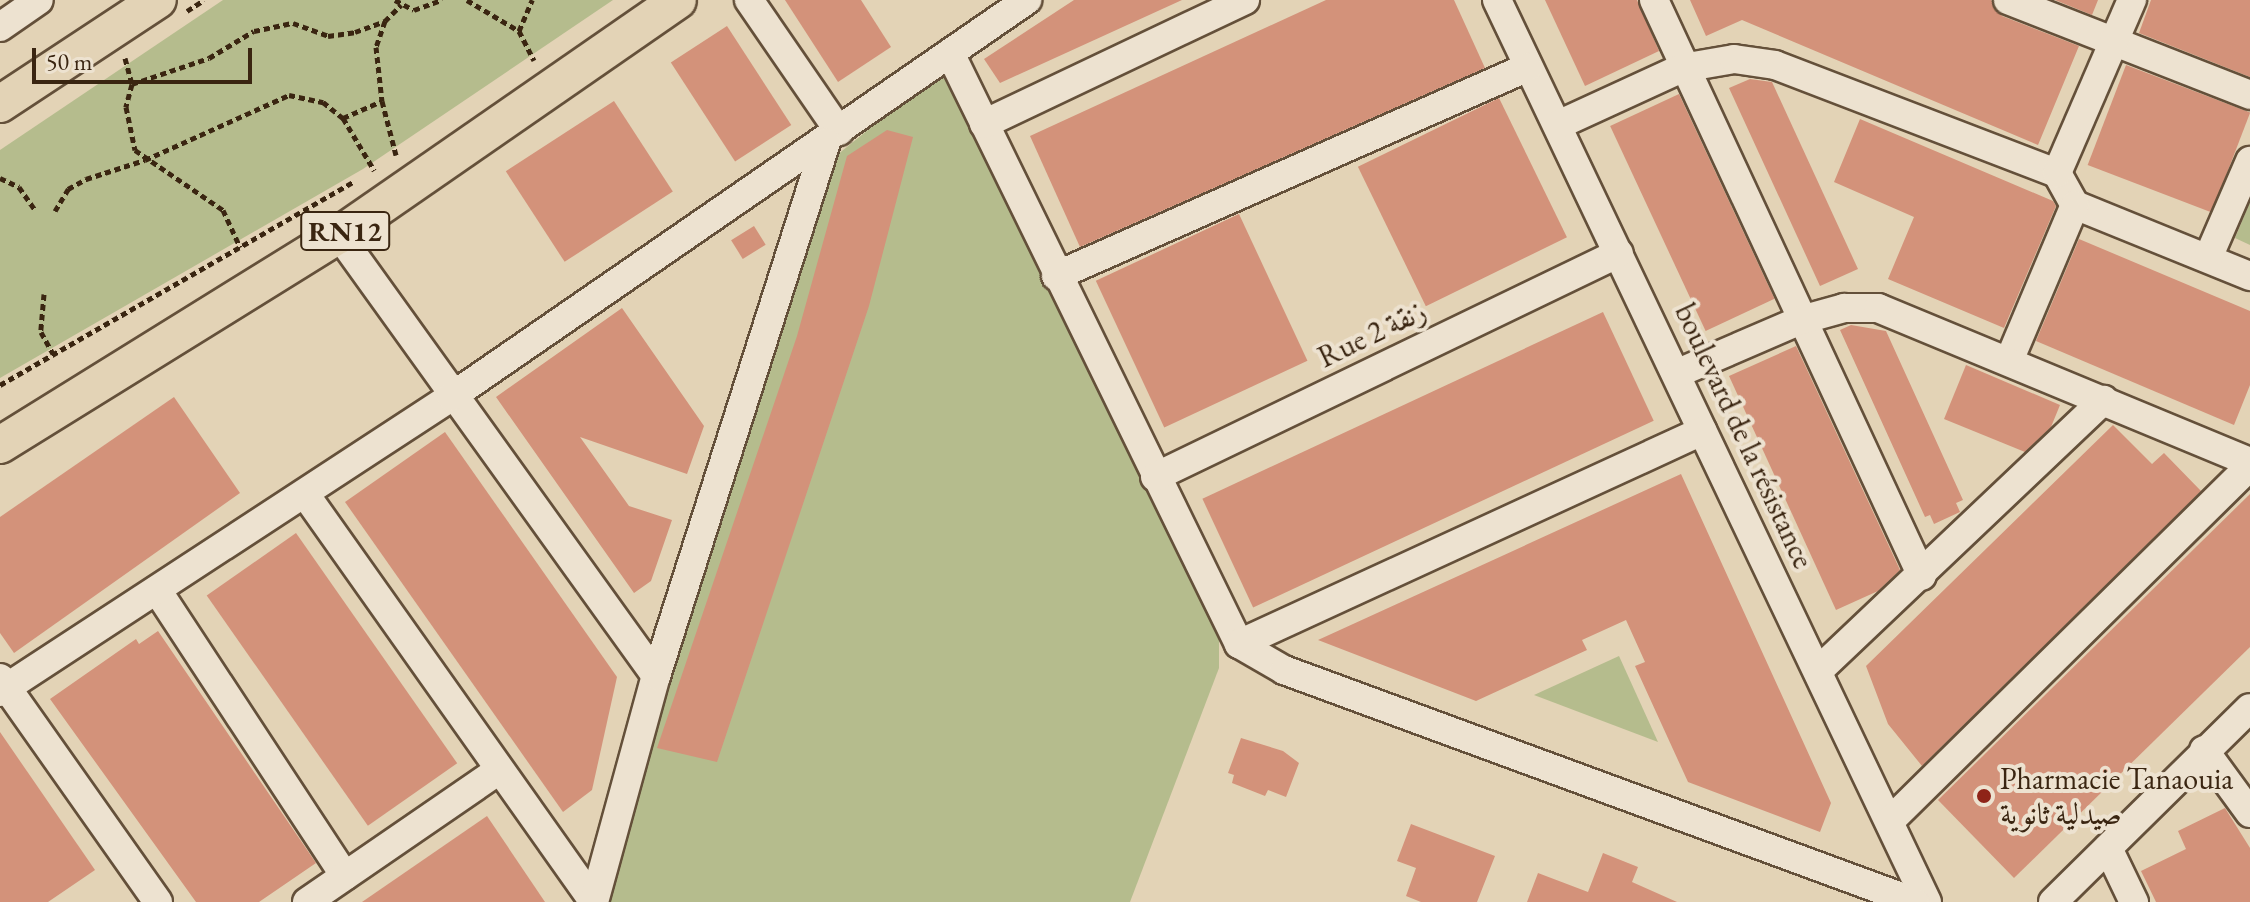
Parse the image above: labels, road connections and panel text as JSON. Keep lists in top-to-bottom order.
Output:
{
  "streets": {
    "main road": ["RN12"],
    "street": ["Rue 2 زنقة", "boulevard de la résistance"]
  },
  "crossings": [
    ["Rue 2 زنقة", "boulevard de la résistance"]
  ],
  "places": ["Pharmacie Tanaouia صيدلية ثانوية"],
  "scale_bar": "50 m"
}
